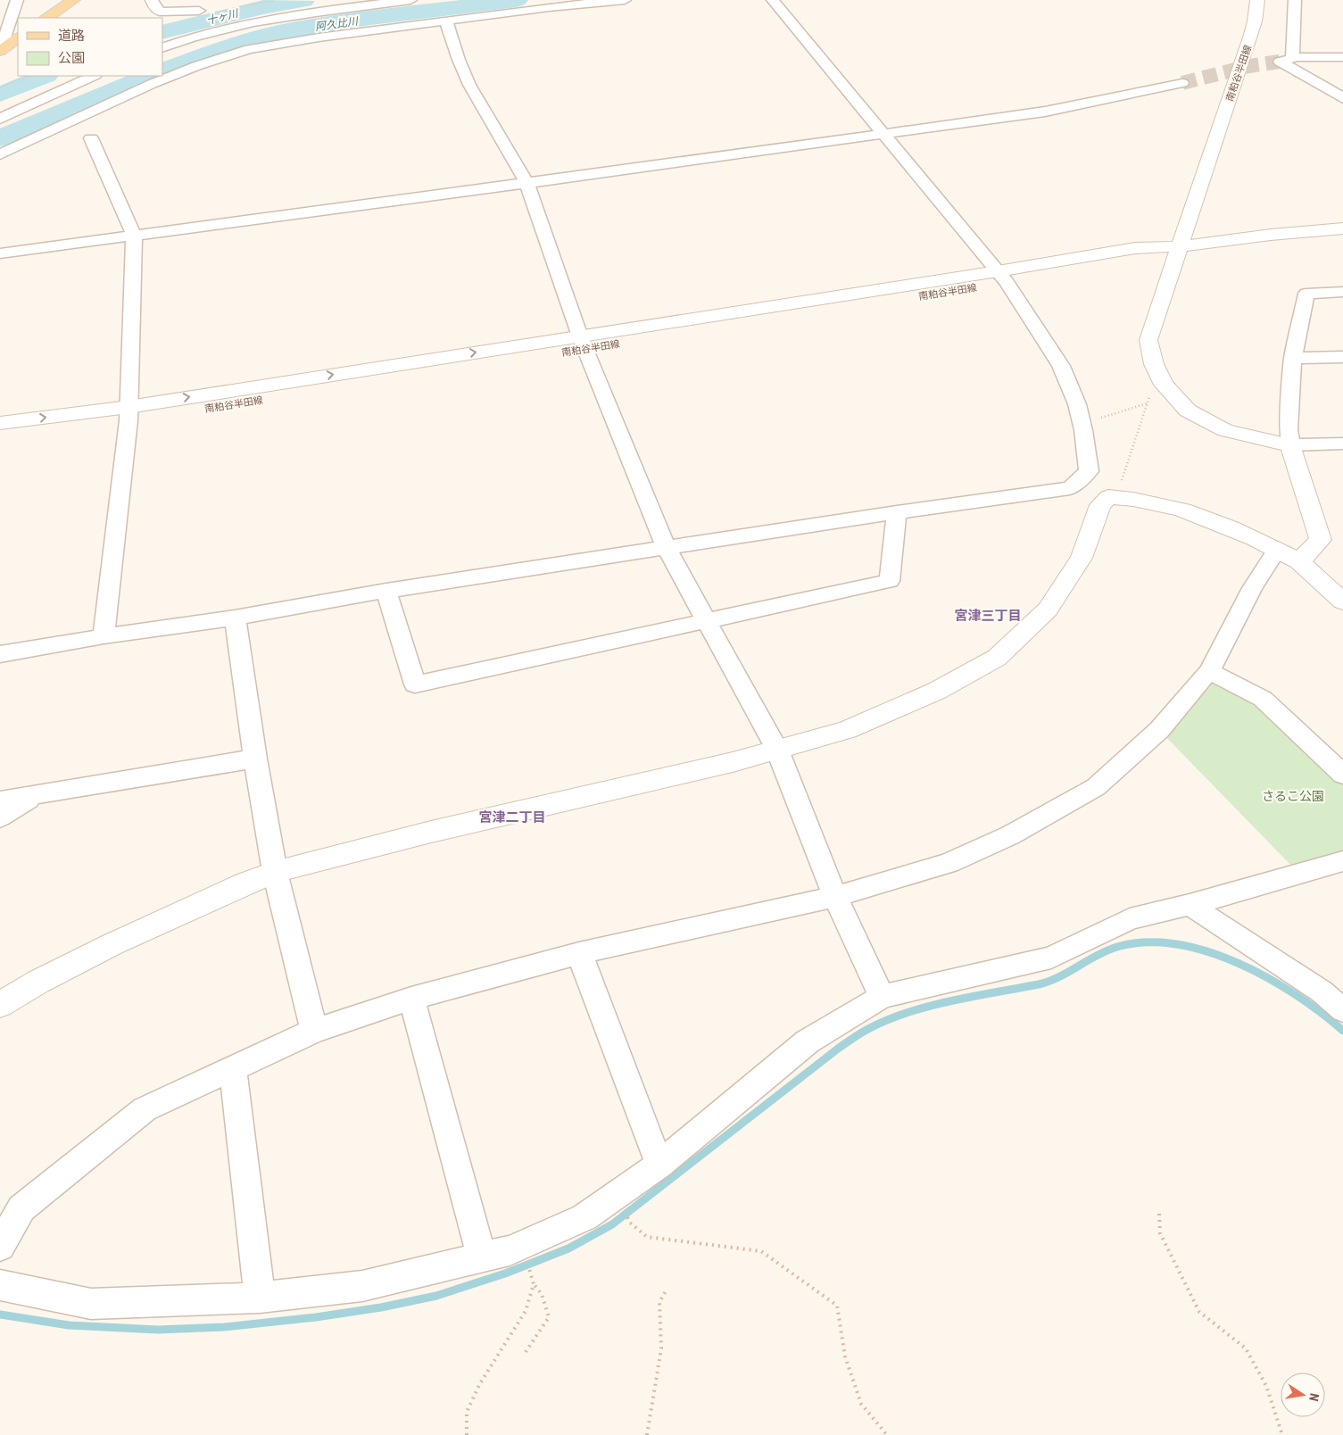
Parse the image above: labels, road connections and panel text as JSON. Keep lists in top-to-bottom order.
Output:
{
  "streets": {
    "main road": ["南粕谷半田線"]
  },
  "districts": ["宮津三丁目", "宮津二丁目"],
  "water": ["十ヶ川", "阿久比川"],
  "parks": ["さるこ公園"],
  "legend": ["道路", "公園"],
  "north": "right"
}
